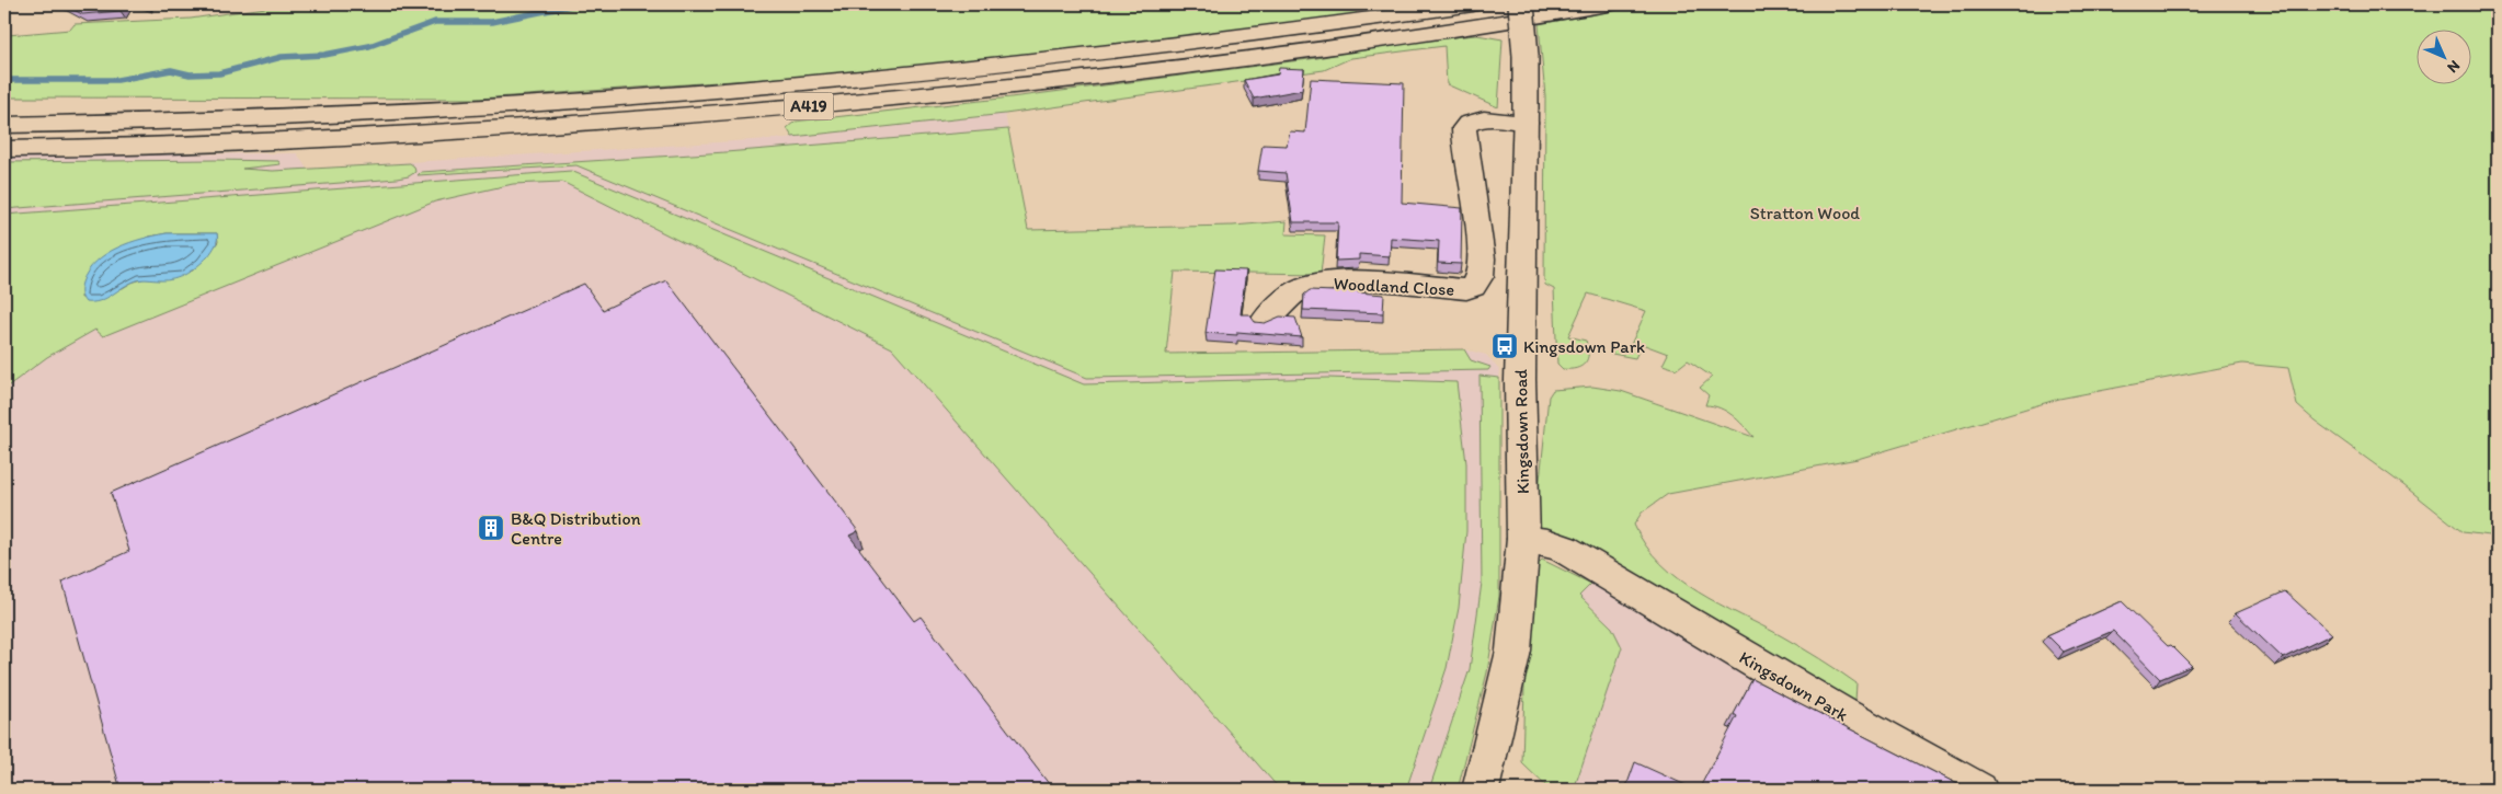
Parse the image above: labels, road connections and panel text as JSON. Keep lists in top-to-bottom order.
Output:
{
  "streets": {
    "main road": [
      "A419",
      "Woodland Close",
      "Kingsdown Road",
      "Kingsdown Park"
    ]
  },
  "crossings": [
    ["Woodland Close", "Kingsdown Road"],
    ["Kingsdown Road", "Kingsdown Park"]
  ],
  "parks": ["Stratton Wood"],
  "places": {
    "bus stop": ["Kingsdown Park"],
    "building": ["B&Q Distribution Centre"]
  },
  "north": "bottom right"
}
